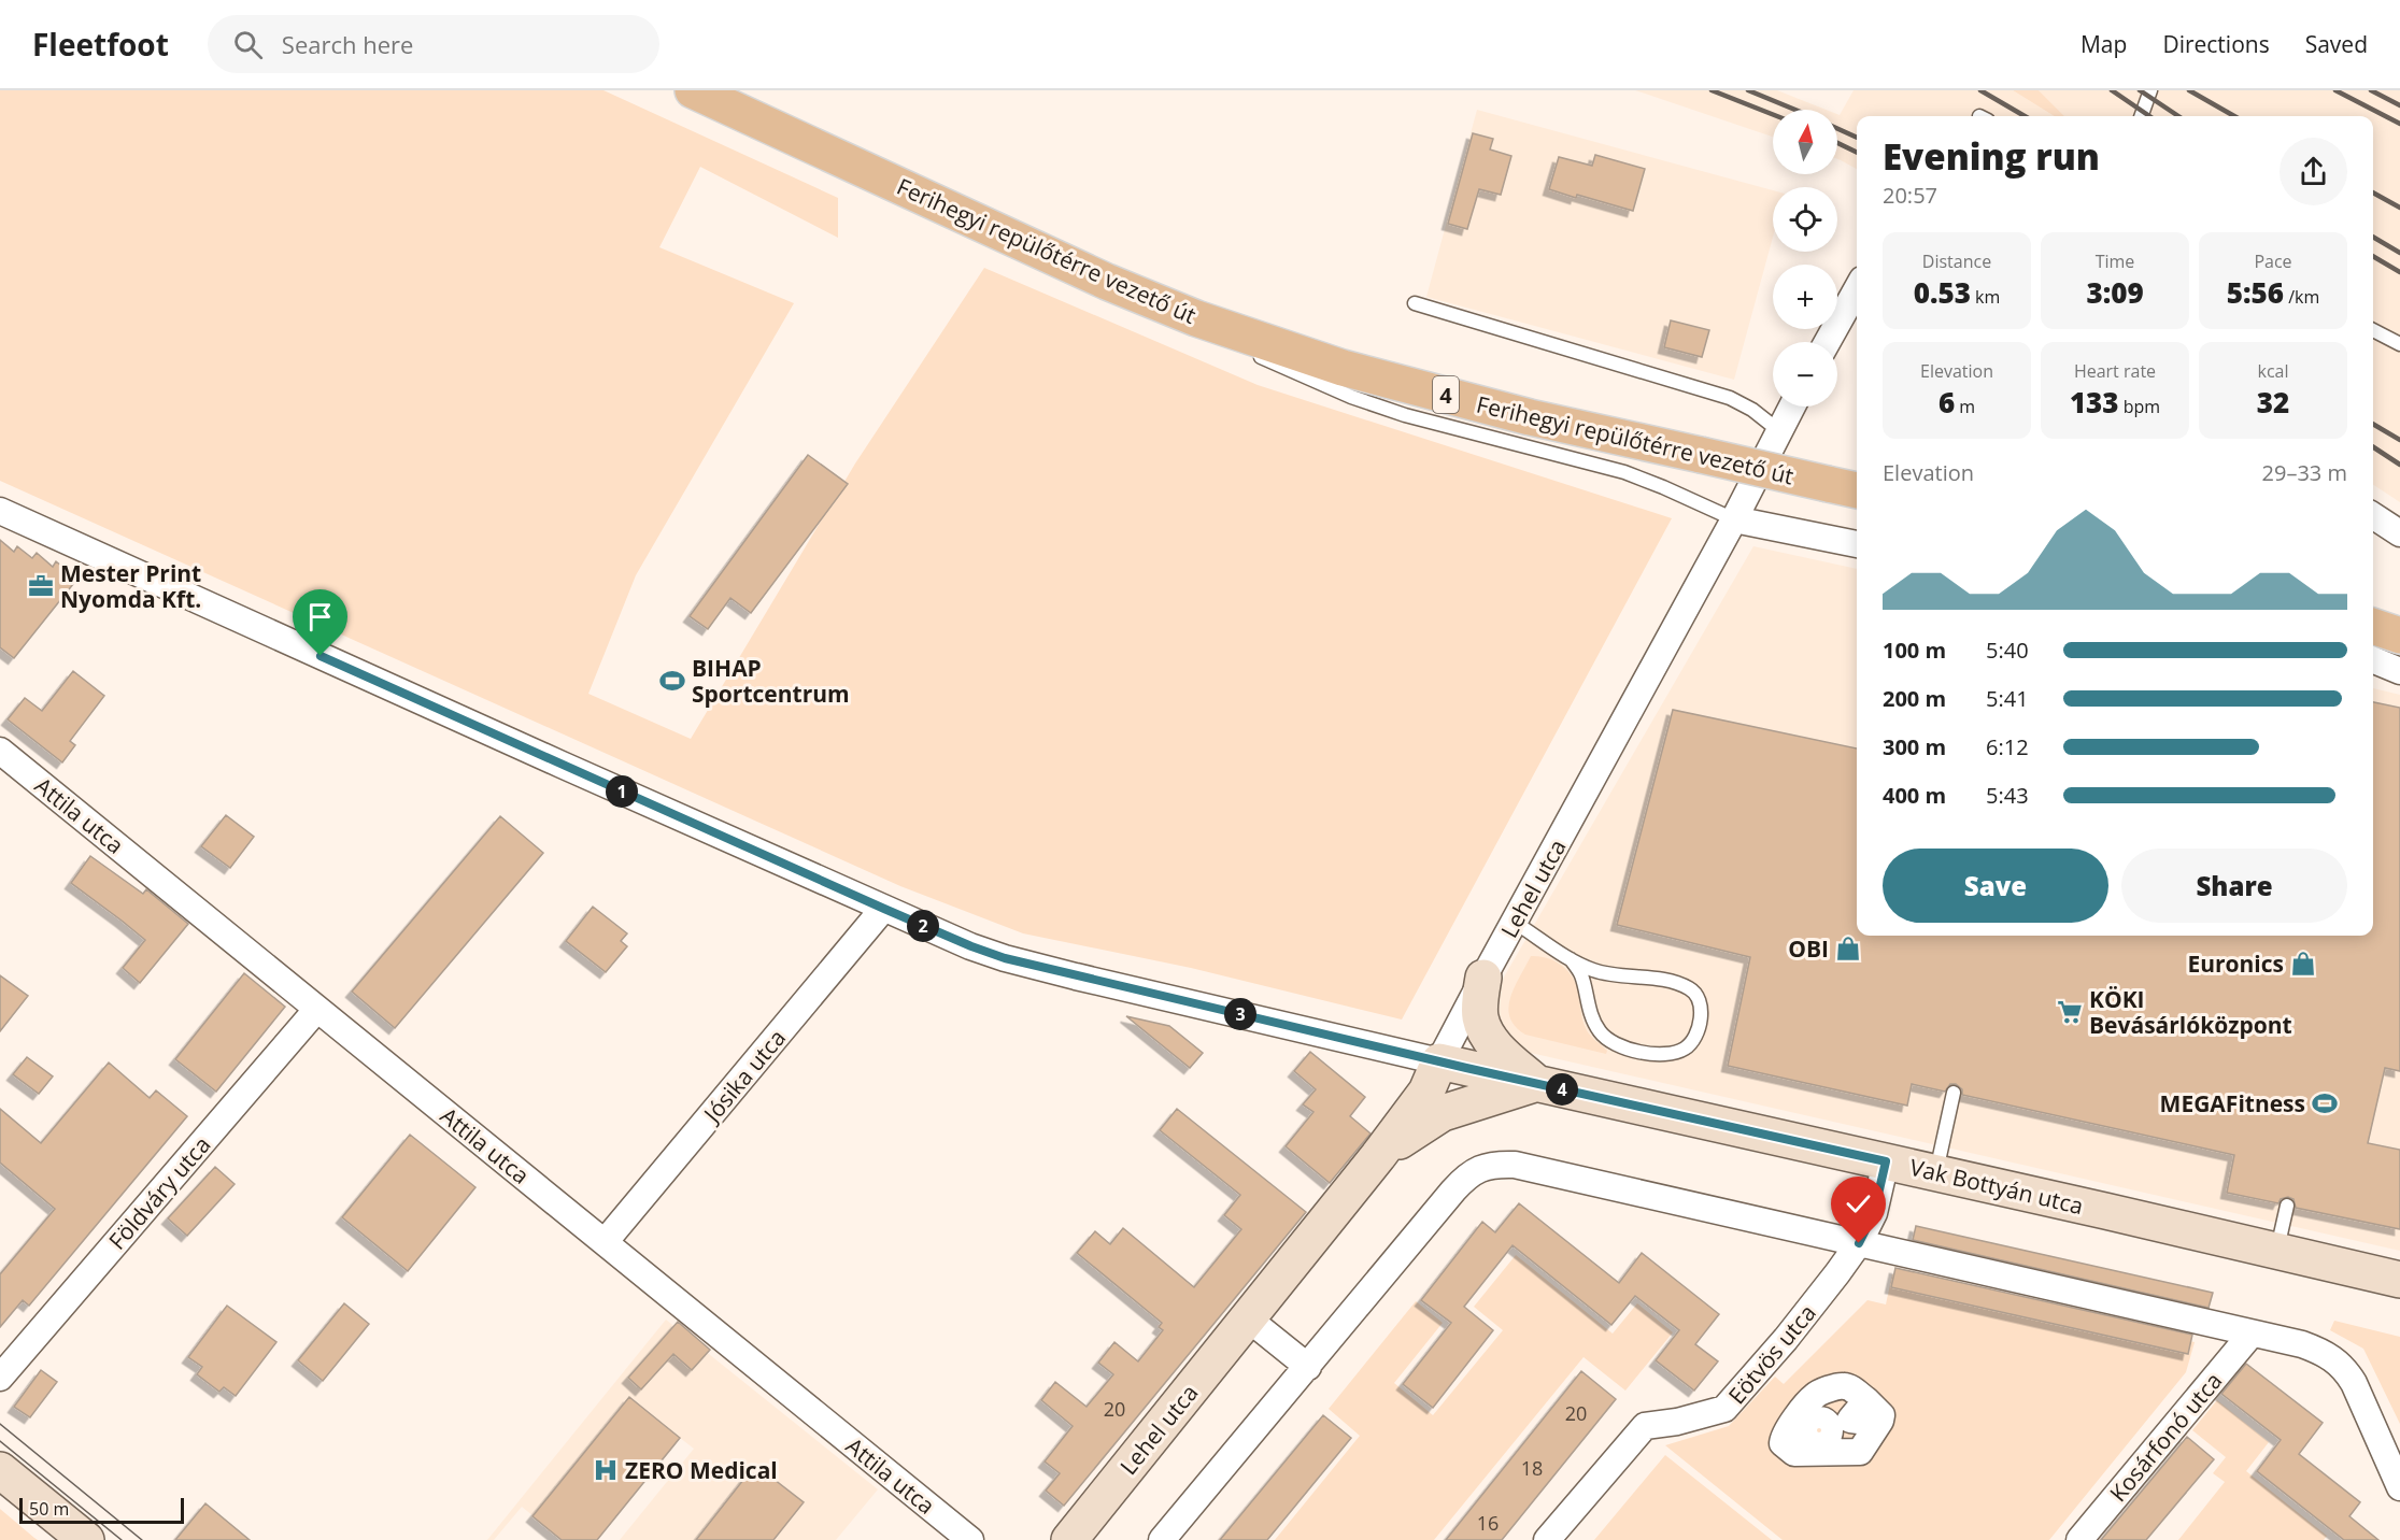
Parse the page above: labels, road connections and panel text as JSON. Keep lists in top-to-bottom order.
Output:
{
  "streets": {
    "main road": ["Ferihegyi repülőtérre vezető út", "4"],
    "street": [
      "Attila utca",
      "Lehel utca",
      "Jósika utca",
      "Vak Bottyán utca",
      "Földváry utca",
      "Eötvös utca",
      "Kosárfonó utca"
    ]
  },
  "crossings": [
    ["Attila utca", "Jósika utca"],
    ["Attila utca", "Földváry utca"],
    ["Lehel utca", "Vak Bottyán utca"],
    ["Jósika utca", "Vak Bottyán utca"],
    ["Vak Bottyán utca", "Eötvös utca"]
  ],
  "places": {
    "office": ["Mester Print Nyomda Kft."],
    "sports": ["BIHAP Sportcentrum", "MEGAFitness"],
    "shop": ["OBI", "Euronics"],
    "supermarket": ["KÖKI Bevásárlóközpont"],
    "hospital": ["ZERO Medical"]
  },
  "house_numbers": [
    "20",
    "20",
    "18",
    "16"
  ],
  "scale_bar": "50 m",
  "north": "top",
  "page": {
    "header": "Fleetfoot",
    "search": "Search here",
    "nav": ["Map", "Directions", "Saved"],
    "map_buttons": ["+", "−"],
    "heading": ["Evening run", "20:57"],
    "stats": [
      ["Distance", "0.53 km"],
      ["Time", "3:09"],
      ["Pace", "5:56 /km"],
      ["Elevation", "6 m"],
      ["Heart rate", "133 bpm"],
      ["kcal", "32"]
    ],
    "chart": ["Elevation", "29–33 m"],
    "list": [
      {
        "name": "100 m",
        "note": "5:40"
      },
      {
        "name": "200 m",
        "note": "5:41"
      },
      {
        "name": "300 m",
        "note": "6:12"
      },
      {
        "name": "400 m",
        "note": "5:43"
      }
    ],
    "pins": [
      "1",
      "2",
      "3",
      "4"
    ],
    "buttons": ["Save", "Share"],
    "scale": "50 m"
  }
}
